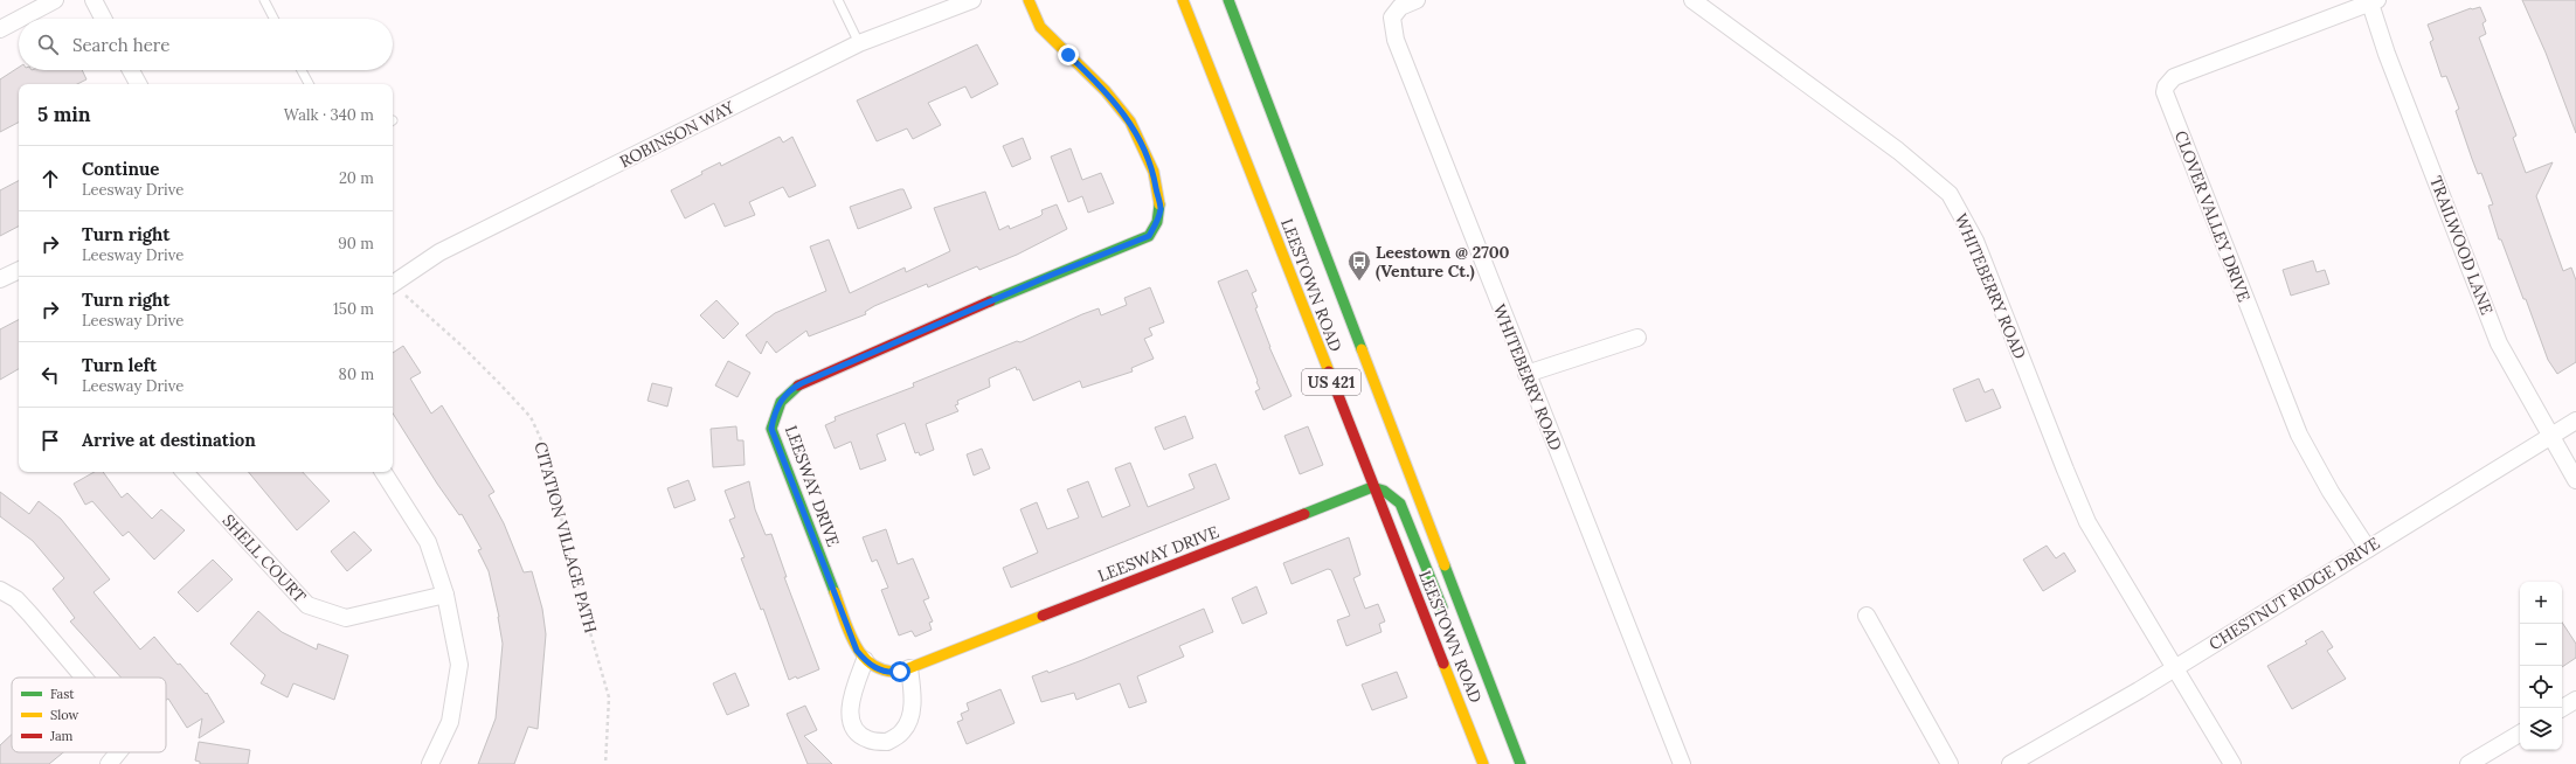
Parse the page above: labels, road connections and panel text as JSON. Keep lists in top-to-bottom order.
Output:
{
  "streets": {
    "main road": ["LEESTOWN ROAD", "US 421", "LEESWAY DRIVE"],
    "street": [
      "ROBINSON WAY",
      "CLOVER VALLEY DRIVE",
      "TRAILWOOD LANE",
      "WHITEBERRY ROAD",
      "SHELL COURT",
      "CHESTNUT RIDGE DRIVE"
    ],
    "path": ["CITATION VILLAGE PATH"]
  },
  "crossings": [
    ["ROBINSON WAY", "CITATION VILLAGE PATH"],
    ["CLOVER VALLEY DRIVE", "TRAILWOOD LANE"],
    ["CLOVER VALLEY DRIVE", "CHESTNUT RIDGE DRIVE"],
    ["TRAILWOOD LANE", "CHESTNUT RIDGE DRIVE"],
    ["LEESTOWN ROAD", "LEESWAY DRIVE"],
    ["WHITEBERRY ROAD", "CHESTNUT RIDGE DRIVE"]
  ],
  "places": {
    "bus stop": ["Leestown @ 2700 (Venture Ct.)"]
  },
  "legend": ["Fast", "Slow", "Jam"],
  "page": {
    "search": "Search here",
    "heading": ["5 min", "Walk · 340 m"],
    "list": [
      ["Continue", "Leesway Drive", "20 m"],
      ["Turn right", "Leesway Drive", "90 m"],
      ["Turn right", "Leesway Drive", "150 m"],
      ["Turn left", "Leesway Drive", "80 m"],
      "Arrive at destination"
    ],
    "map_buttons": ["+", "−"]
  }
}
